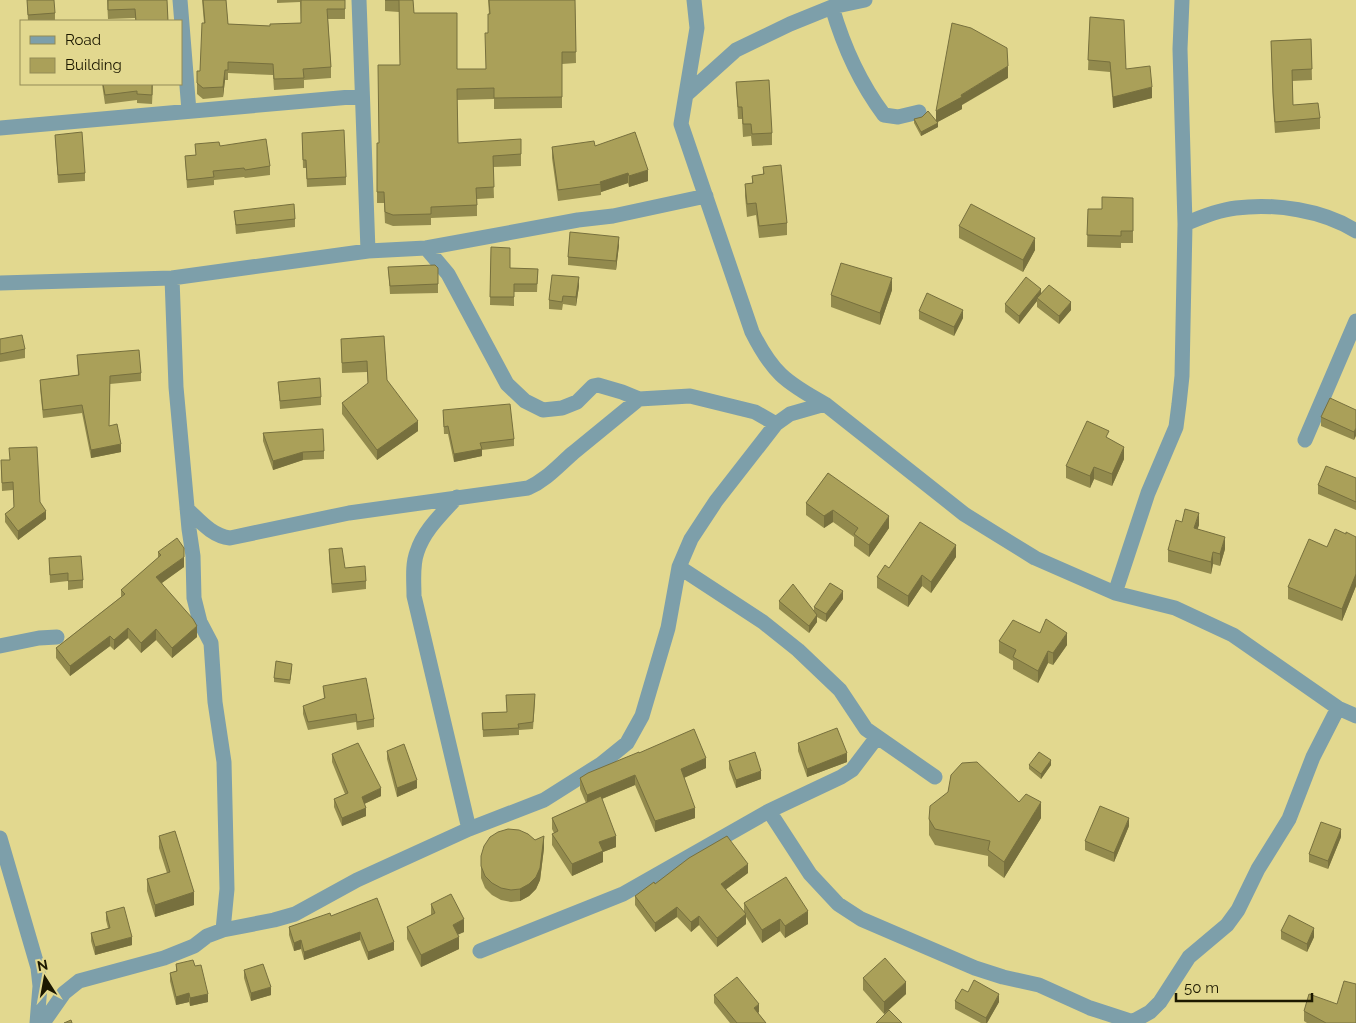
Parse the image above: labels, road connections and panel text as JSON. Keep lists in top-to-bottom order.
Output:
{
  "legend": ["Road", "Building"],
  "scale_bar": "50 m",
  "north": "top"
}
